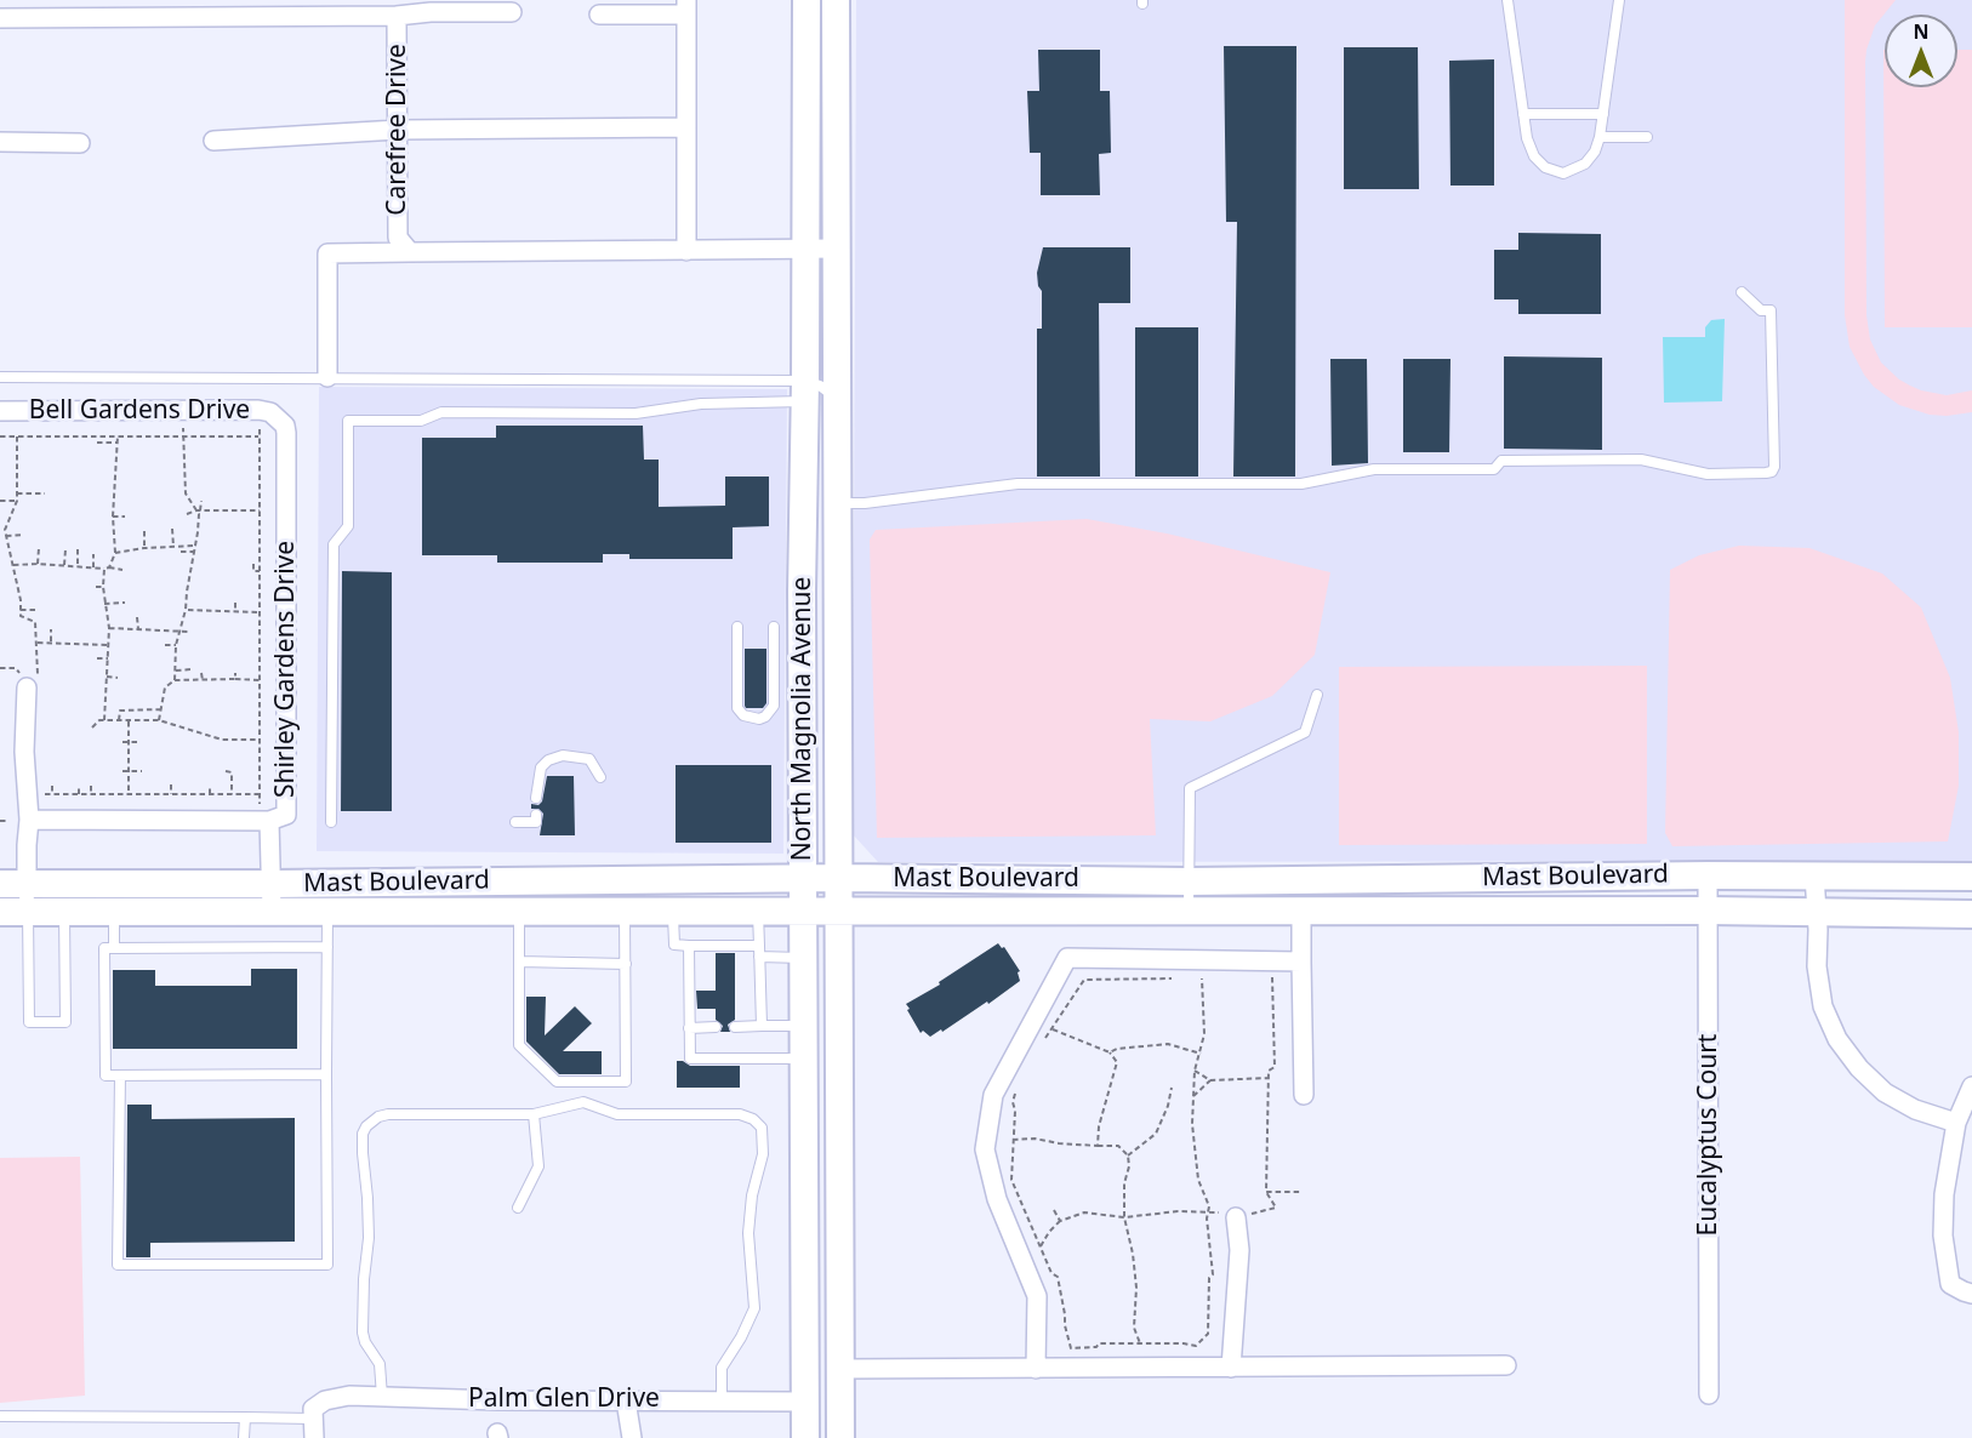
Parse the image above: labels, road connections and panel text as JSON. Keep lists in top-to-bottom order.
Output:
{
  "streets": {
    "main road": ["North Magnolia Avenue", "Mast Boulevard"],
    "street": [
      "Carefree Drive",
      "Bell Gardens Drive",
      "Shirley Gardens Drive",
      "Eucalyptus Court",
      "Palm Glen Drive"
    ]
  },
  "crossings": [
    ["Carefree Drive", "North Magnolia Avenue"],
    ["Bell Gardens Drive", "Shirley Gardens Drive"],
    ["Shirley Gardens Drive", "Mast Boulevard"],
    ["North Magnolia Avenue", "Mast Boulevard"],
    ["North Magnolia Avenue", "Palm Glen Drive"],
    ["Mast Boulevard", "Eucalyptus Court"]
  ],
  "north": "top"
}
